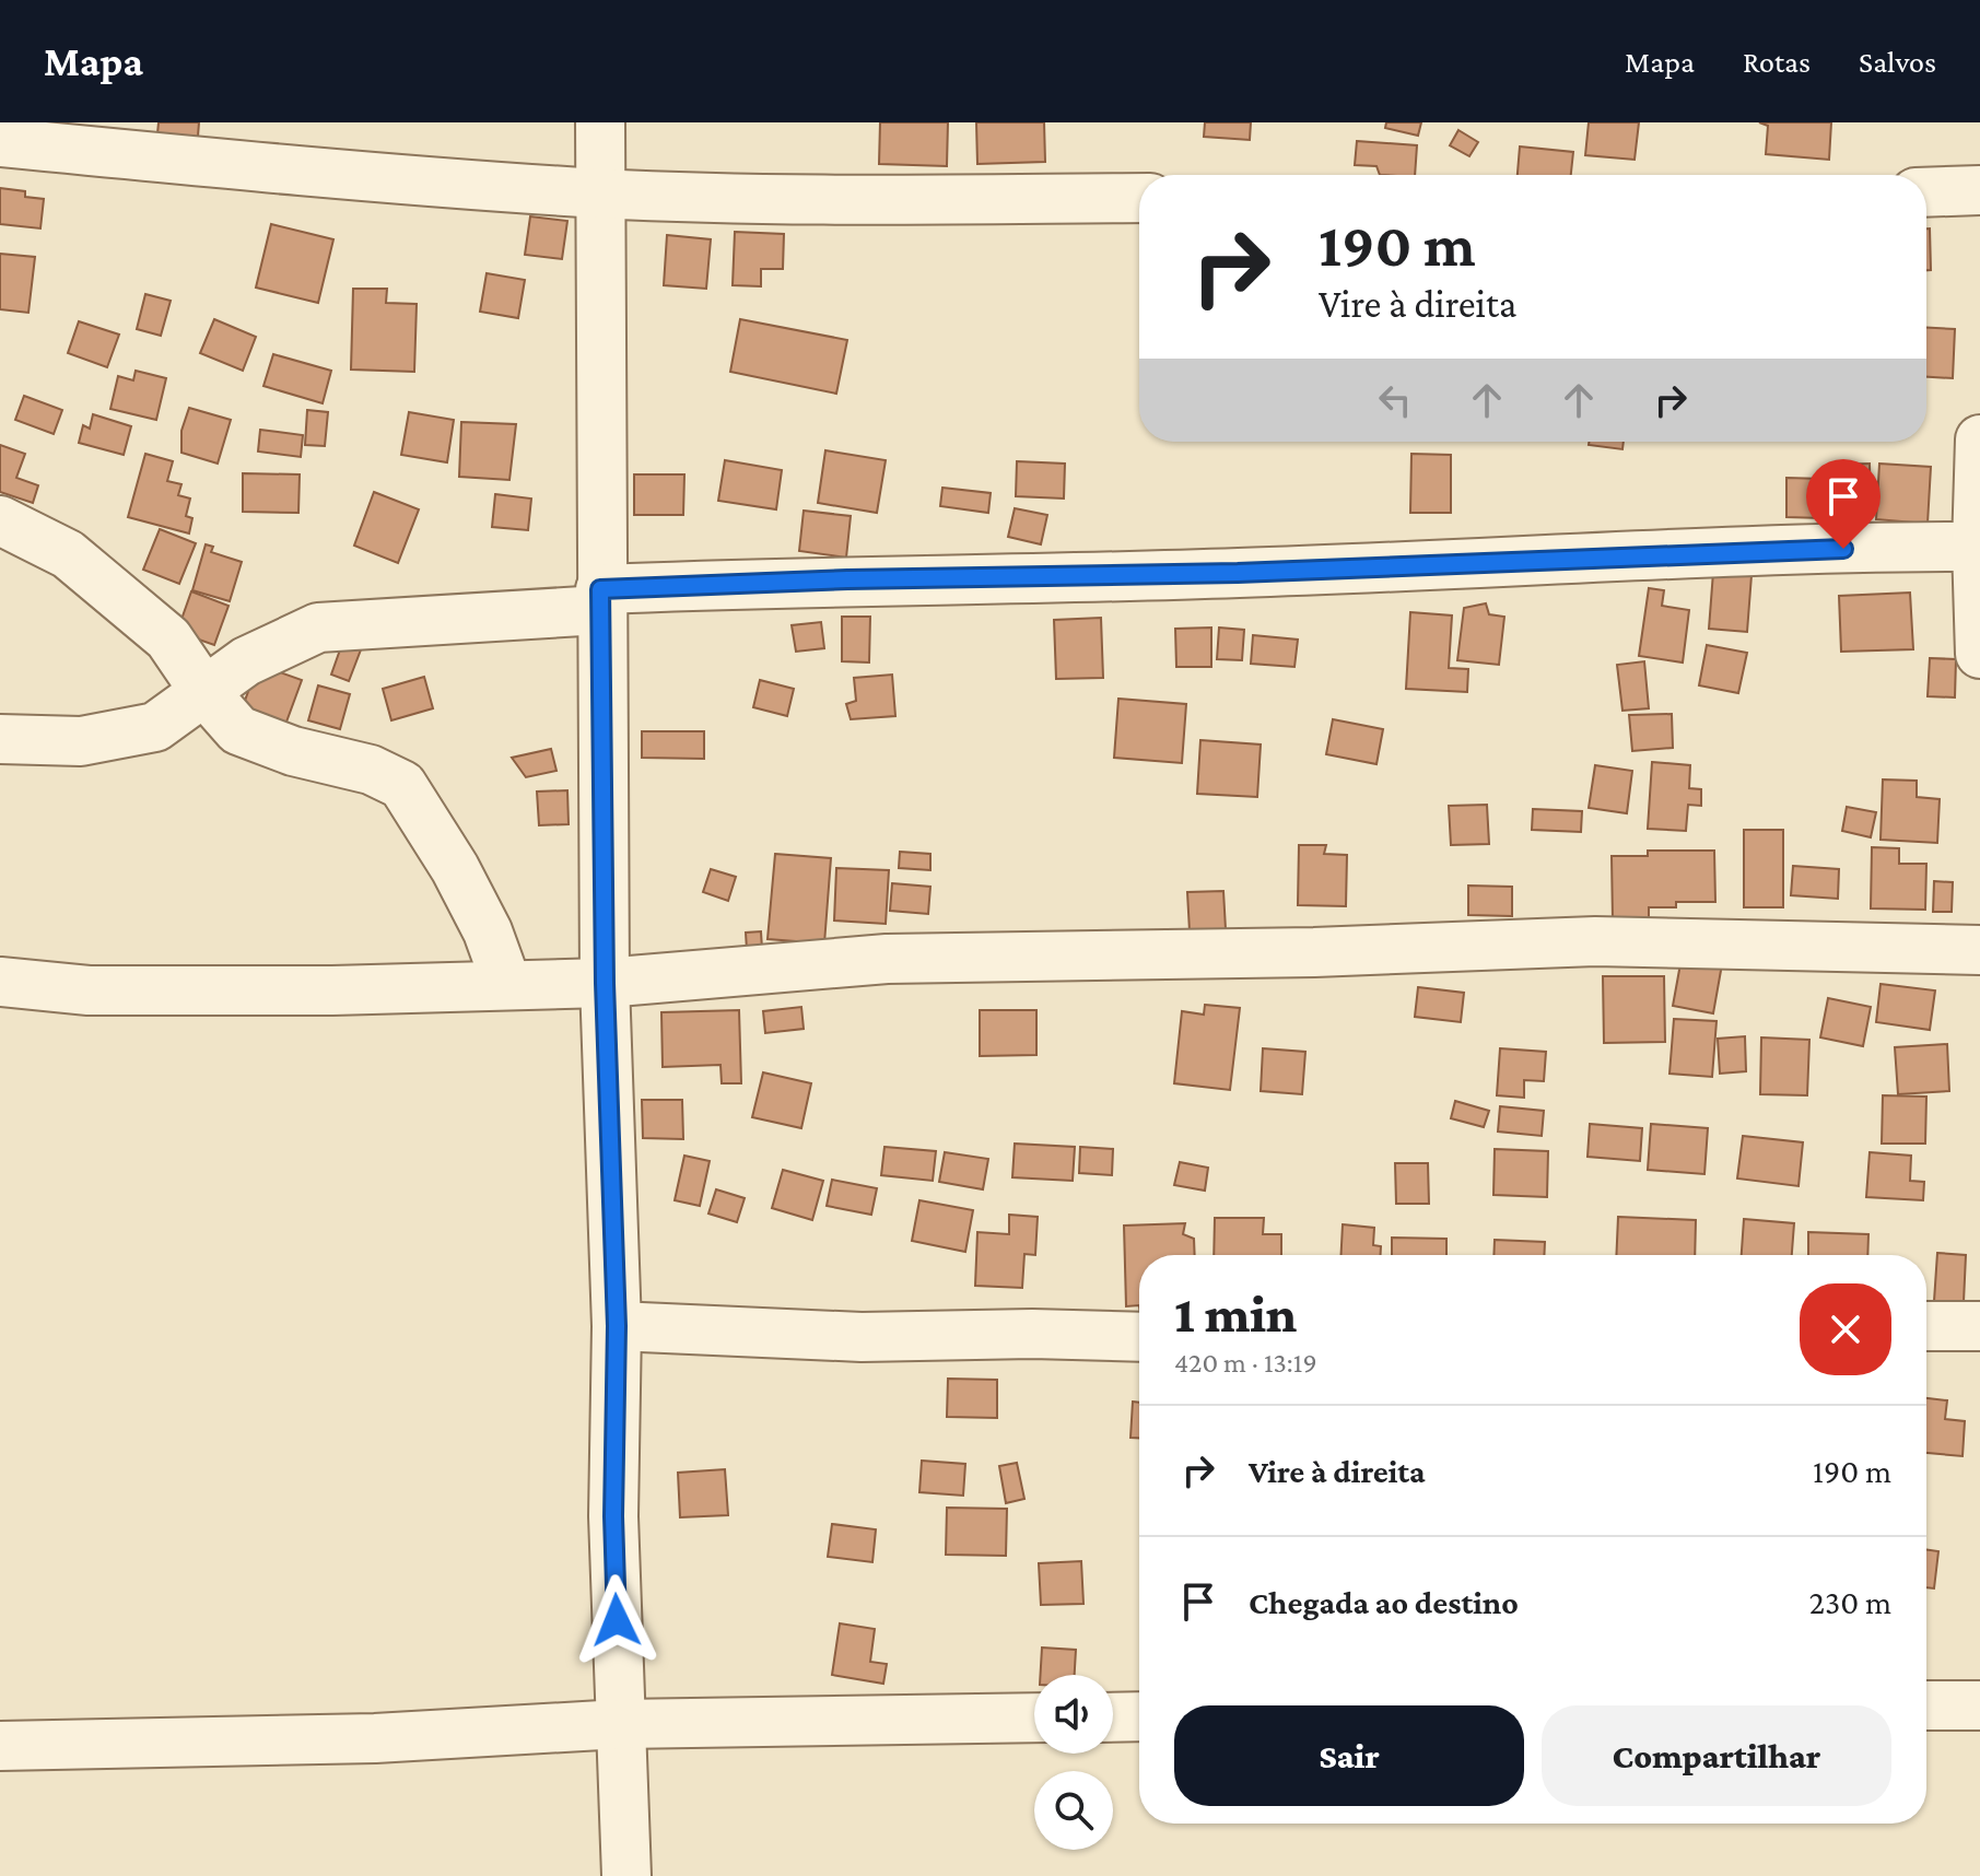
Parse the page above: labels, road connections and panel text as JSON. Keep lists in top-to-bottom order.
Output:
{
  "page": {
    "header": "Mapa",
    "nav": ["Mapa", "Rotas", "Salvos"],
    "turn": ["190 m", "Vire à direita"],
    "heading": ["1 min", "420 m · 13:19"],
    "list": [
      {
        "name": "Vire à direita",
        "value": "190 m"
      },
      {
        "name": "Chegada ao destino",
        "value": "230 m"
      }
    ],
    "buttons": ["Sair", "Compartilhar"]
  }
}
